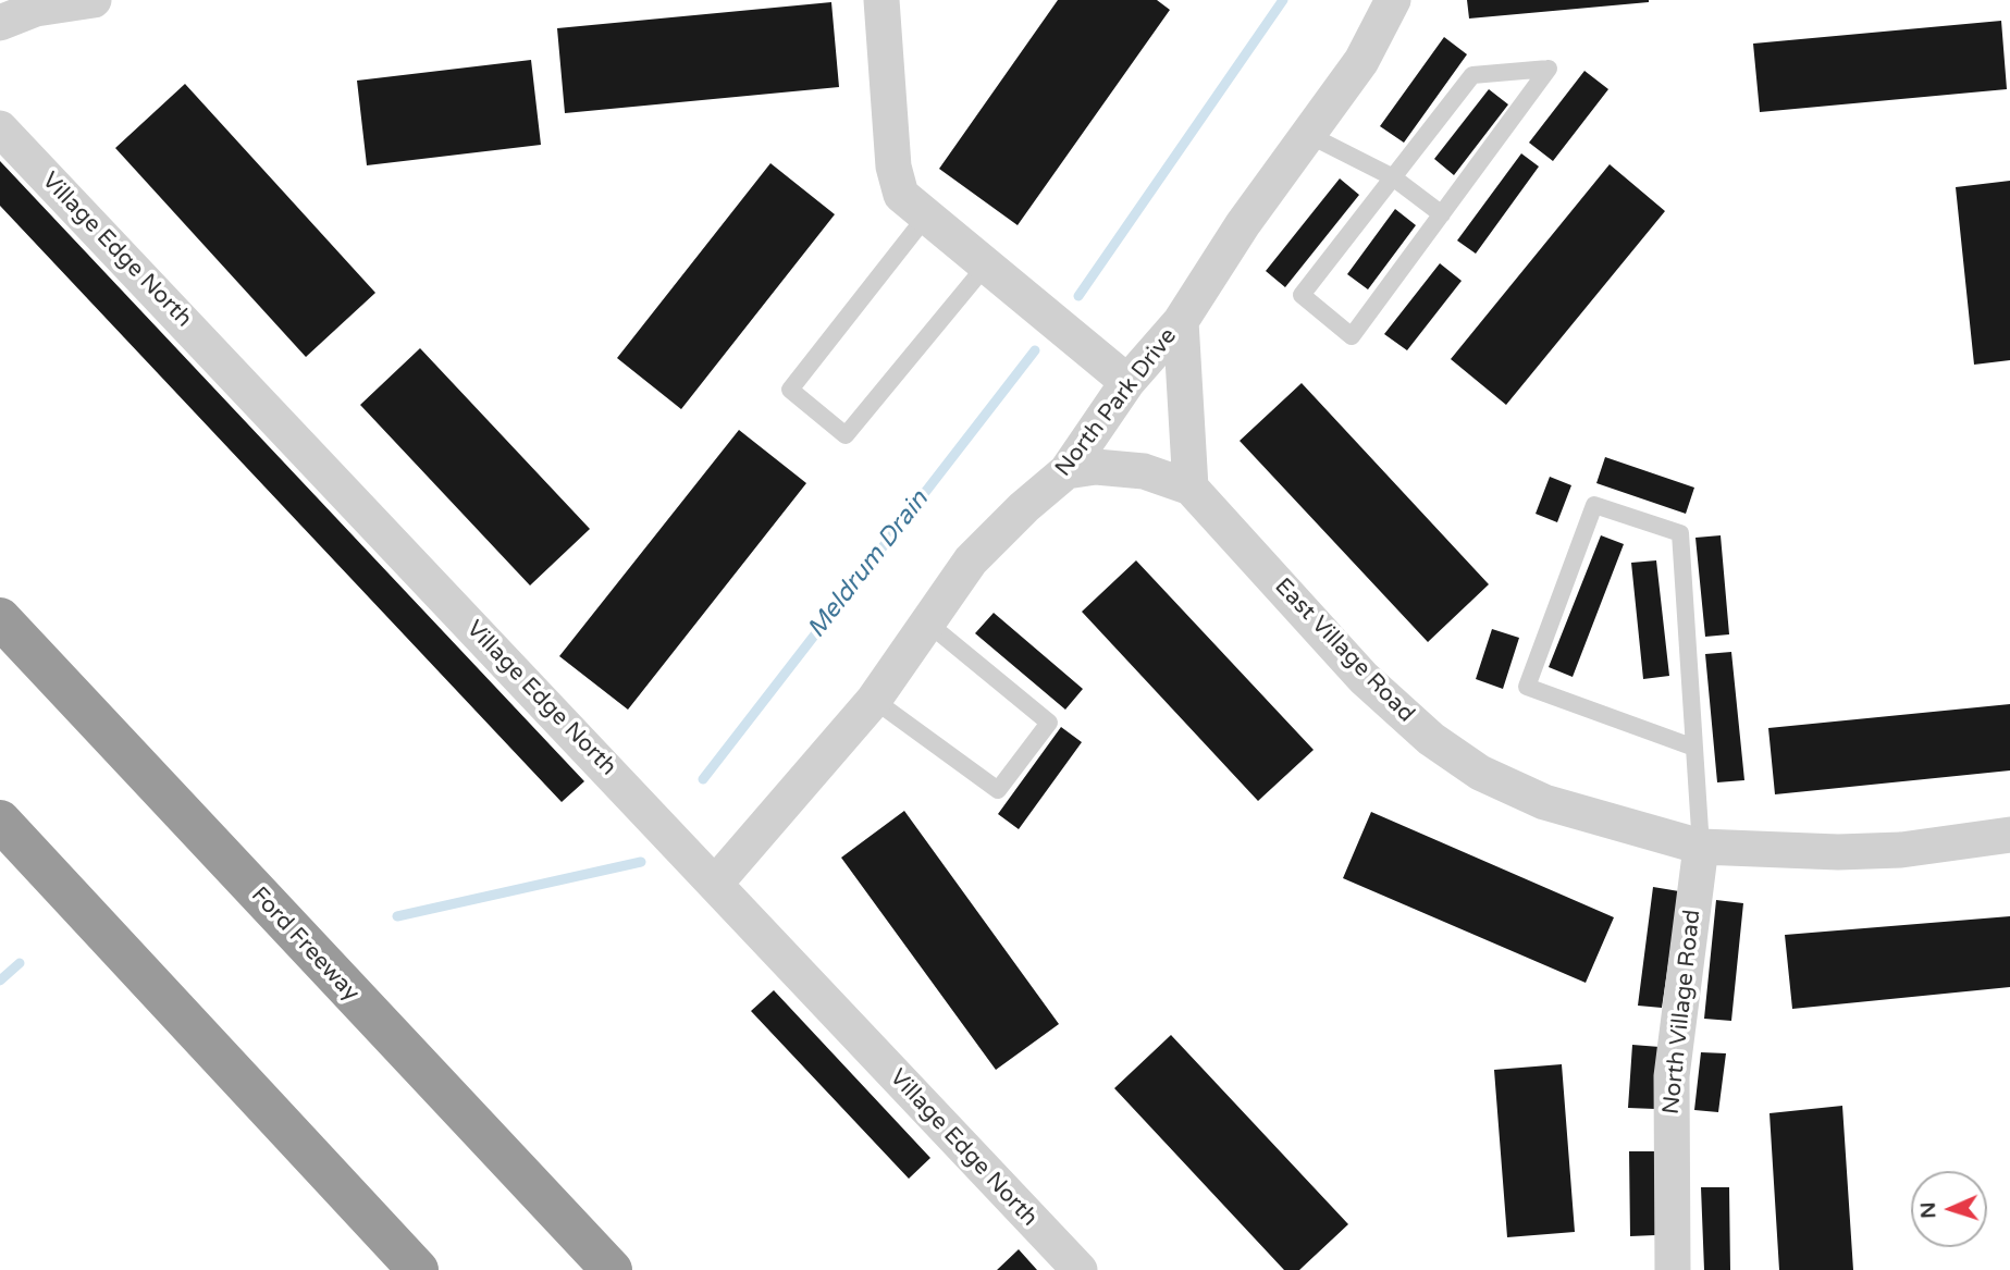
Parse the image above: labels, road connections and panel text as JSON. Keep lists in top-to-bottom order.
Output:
{
  "streets": {
    "highway": ["Ford Freeway"],
    "street": [
      "Village Edge North",
      "North Park Drive",
      "East Village Road",
      "North Village Road"
    ]
  },
  "crossings": [
    ["Village Edge North", "North Park Drive"],
    ["North Park Drive", "East Village Road"],
    ["East Village Road", "North Village Road"]
  ],
  "water": ["Meldrum Drain"],
  "north": "left"
}
